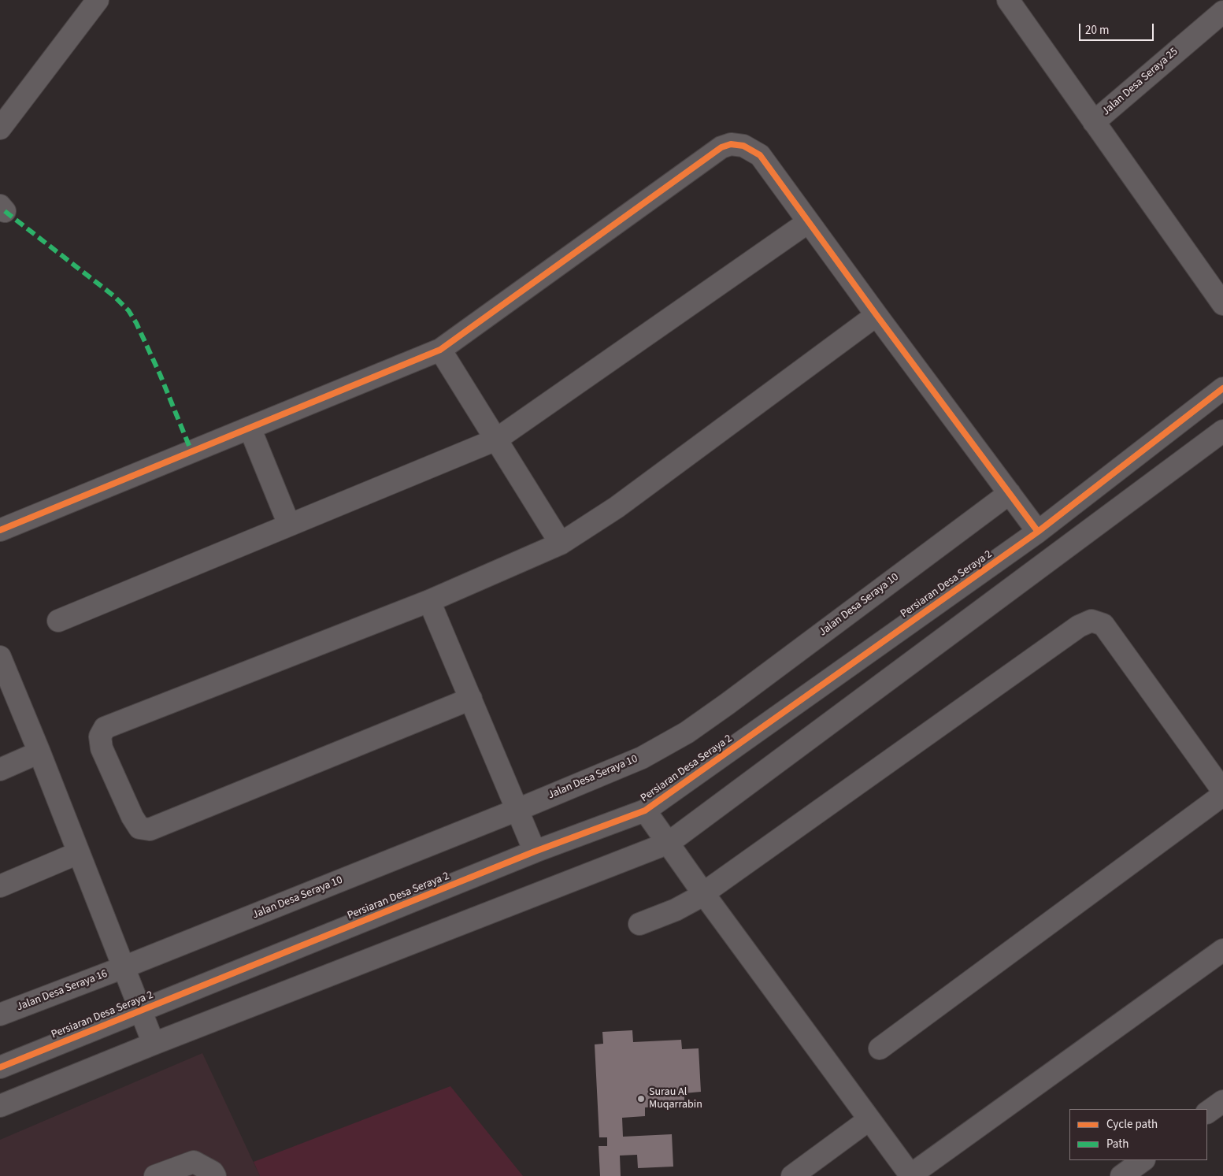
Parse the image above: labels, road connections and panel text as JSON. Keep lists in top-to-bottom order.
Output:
{
  "streets": {
    "street": [
      "Jalan Desa Seraya 25",
      "Persiaran Desa Seraya 2",
      "Jalan Desa Seraya 10",
      "Jalan Desa Seraya 16"
    ]
  },
  "crossings": [
    ["Jalan Desa Seraya 10", "Jalan Desa Seraya 16"]
  ],
  "places": ["Surau Al Muqarrabin"],
  "legend": ["Cycle path", "Path"],
  "scale_bar": "20 m"
}
